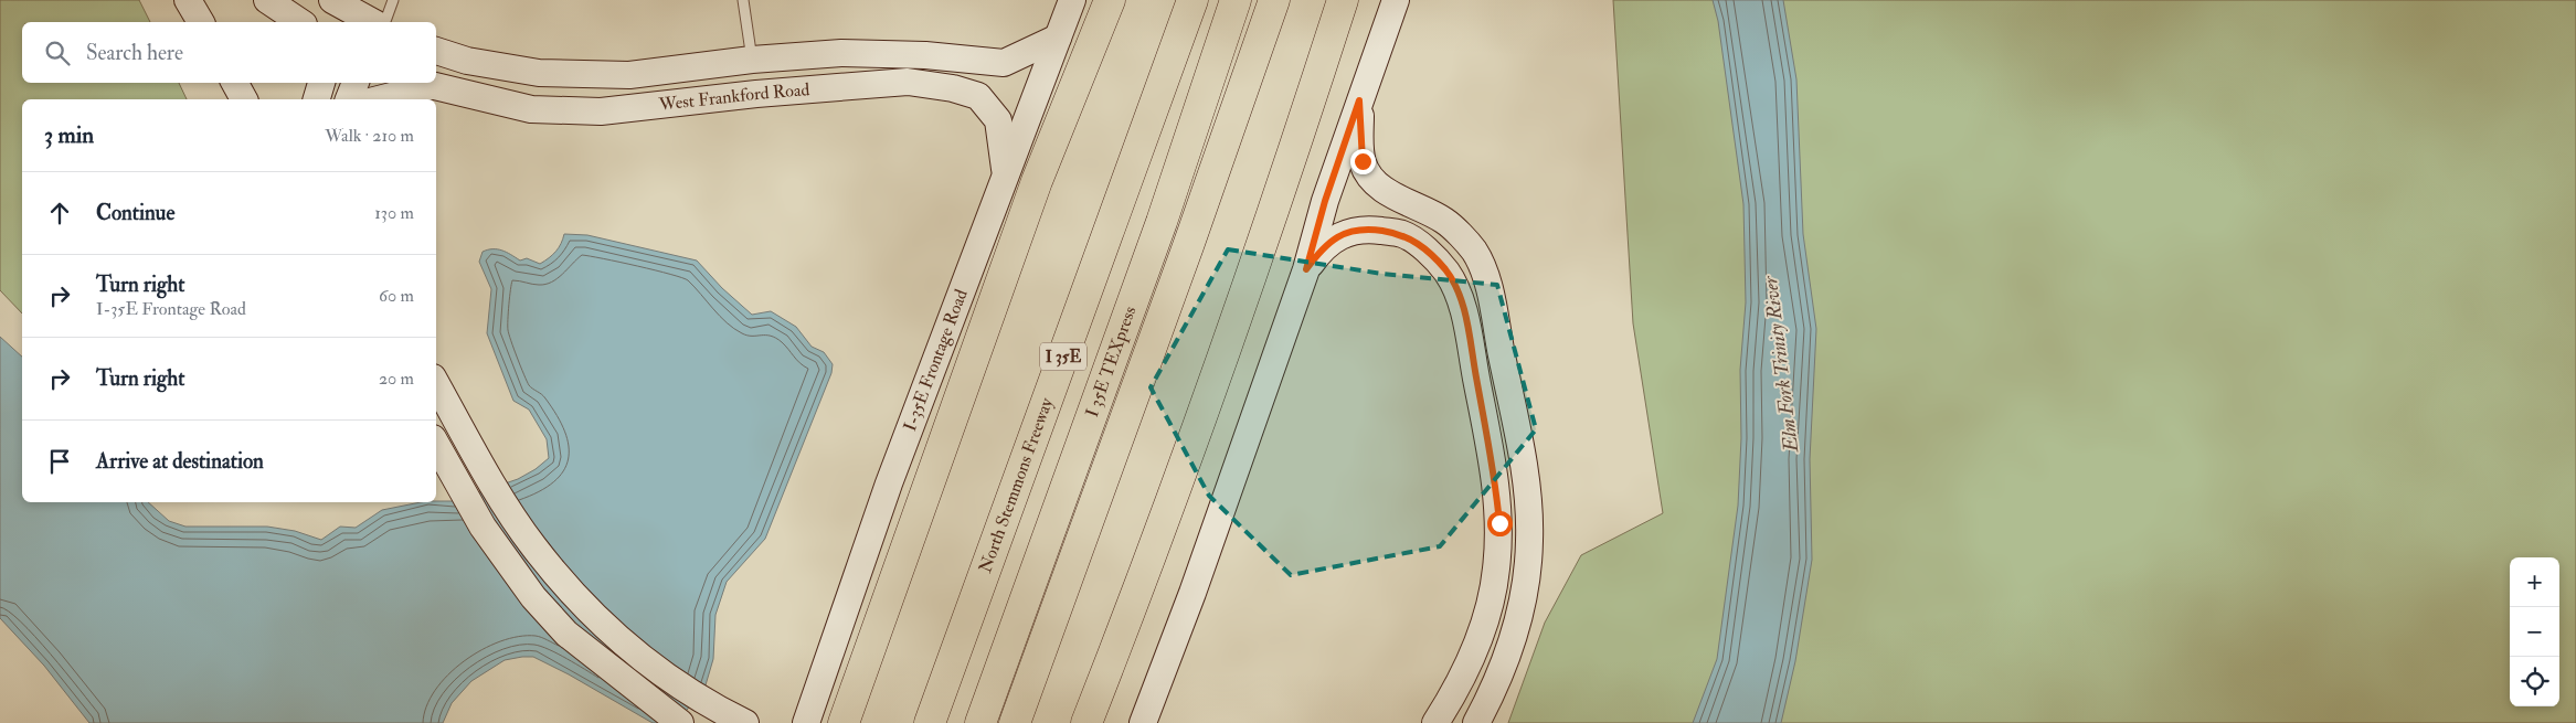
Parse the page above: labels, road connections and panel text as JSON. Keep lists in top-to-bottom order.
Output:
{
  "streets": {
    "highway": ["I 35E", "I 35E TEXpress", "North Stemmons Freeway"],
    "main road": ["West Frankford Road", "I-35E Frontage Road"]
  },
  "crossings": [
    ["West Frankford Road", "I-35E Frontage Road"]
  ],
  "water": ["Elm Fork Trinity River"],
  "page": {
    "search": "Search here",
    "heading": ["3 min", "Walk · 210 m"],
    "list": [
      ["Continue", "130 m"],
      ["Turn right", "I-35E Frontage Road", "60 m"],
      ["Turn right", "20 m"],
      "Arrive at destination"
    ],
    "map_buttons": ["+", "−"]
  }
}
